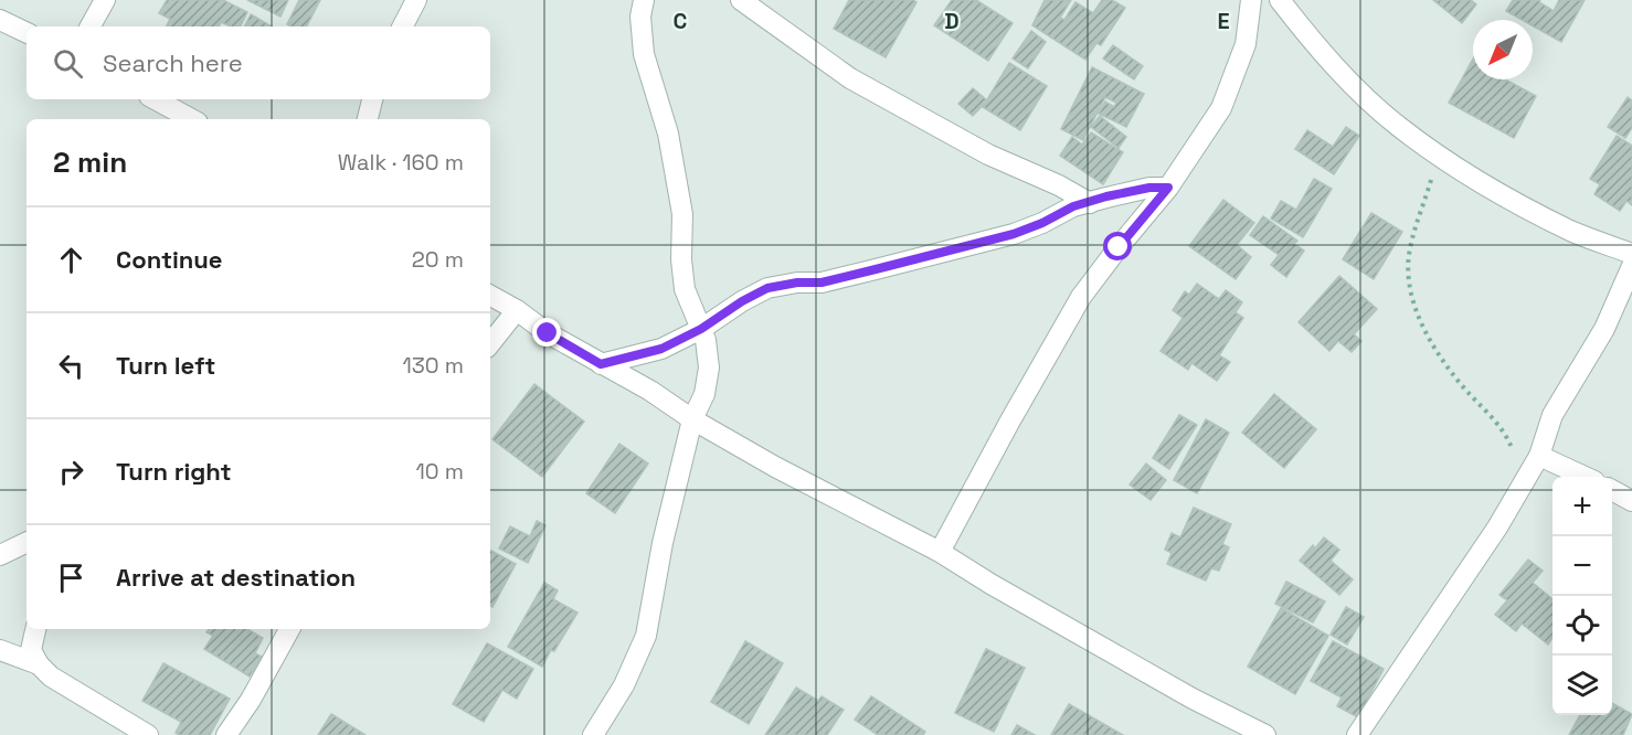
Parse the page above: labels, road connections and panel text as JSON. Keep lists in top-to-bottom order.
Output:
{
  "north": "bottom left",
  "page": {
    "search": "Search here",
    "heading": ["2 min", "Walk · 160 m"],
    "list": [
      ["Continue", "20 m"],
      ["Turn left", "130 m"],
      ["Turn right", "10 m"],
      "Arrive at destination"
    ],
    "map_buttons": ["+", "−"]
  },
  "grid": {
    "columns": ["C", "D", "E"]
  }
}
